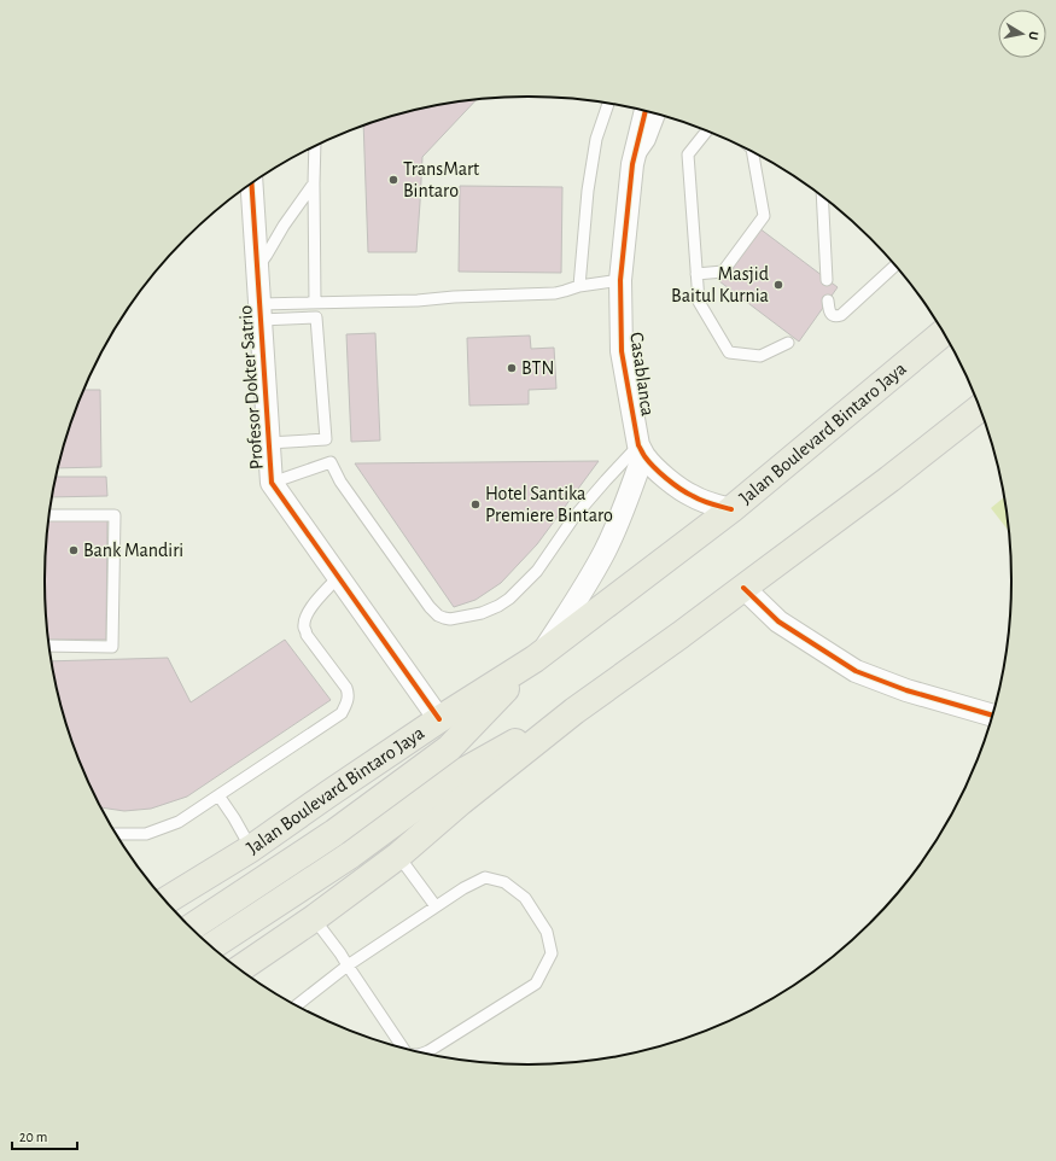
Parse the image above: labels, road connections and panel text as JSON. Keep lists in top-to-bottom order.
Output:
{
  "streets": {
    "main road": ["Jalan Boulevard Bintaro Jaya"],
    "street": ["Casablanca", "Profesor Dokter Satrio"]
  },
  "crossings": [
    ["Profesor Dokter Satrio", "Jalan Boulevard Bintaro Jaya"]
  ],
  "places": [
    "TransMart Bintaro",
    "Masjid Baitul Kurnia",
    "BTN",
    "Hotel Santika Premiere Bintaro",
    "Bank Mandiri"
  ],
  "scale_bar": "20 m",
  "north": "right"
}
